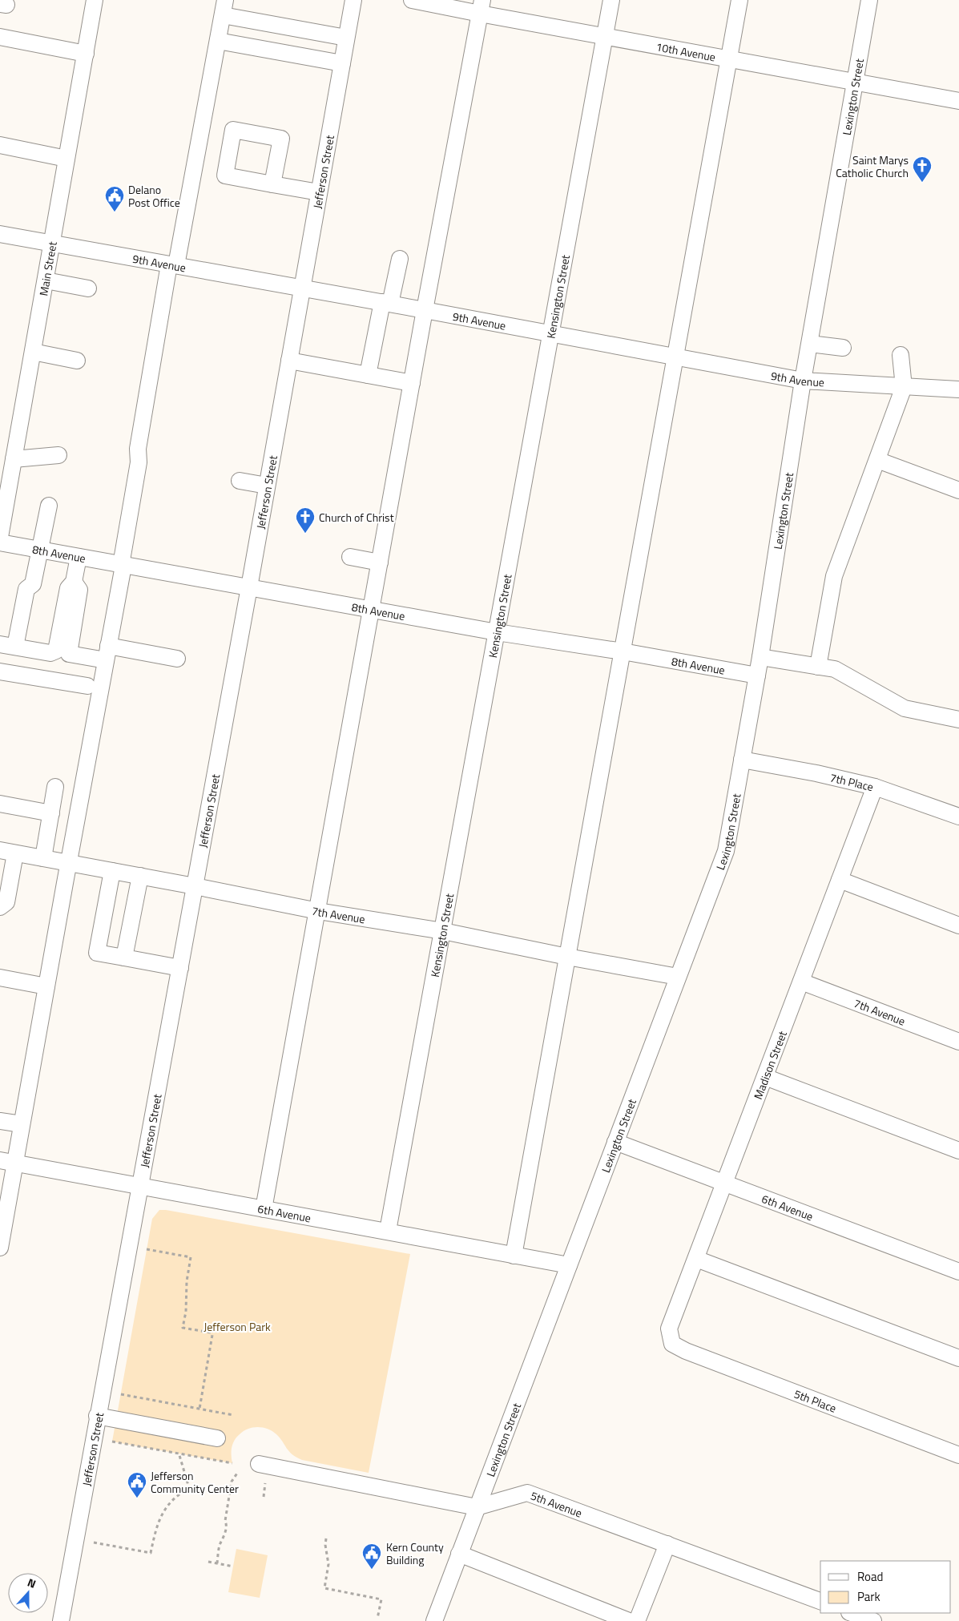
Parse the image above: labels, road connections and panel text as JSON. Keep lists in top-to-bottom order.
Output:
{
  "streets": {
    "street": [
      "10th Avenue",
      "Lexington Street",
      "Jefferson Street",
      "9th Avenue",
      "Main Street",
      "Kensington Street",
      "8th Avenue",
      "7th Place",
      "7th Avenue",
      "Madison Street",
      "6th Avenue",
      "5th Place",
      "5th Avenue"
    ]
  },
  "crossings": [
    ["10th Avenue", "Lexington Street"],
    ["10th Avenue", "Kensington Street"],
    ["Lexington Street", "9th Avenue"],
    ["Lexington Street", "8th Avenue"],
    ["Lexington Street", "7th Place"],
    ["Lexington Street", "7th Avenue"],
    ["Lexington Street", "6th Avenue"],
    ["Lexington Street", "5th Avenue"],
    ["Jefferson Street", "9th Avenue"],
    ["Jefferson Street", "8th Avenue"],
    ["Jefferson Street", "7th Avenue"],
    ["Jefferson Street", "6th Avenue"],
    ["9th Avenue", "Main Street"],
    ["9th Avenue", "Kensington Street"],
    ["Kensington Street", "8th Avenue"],
    ["Kensington Street", "7th Avenue"],
    ["Kensington Street", "6th Avenue"],
    ["7th Place", "Madison Street"],
    ["7th Avenue", "Madison Street"],
    ["Madison Street", "6th Avenue"],
    ["Madison Street", "5th Place"]
  ],
  "parks": ["Jefferson Park"],
  "places": {
    "church": ["Saint Marys Catholic Church", "Church of Christ"],
    "public building": ["Delano Post Office", "Jefferson Community Center", "Kern County Building"]
  },
  "legend": ["Road", "Park"],
  "north": "top"
}
